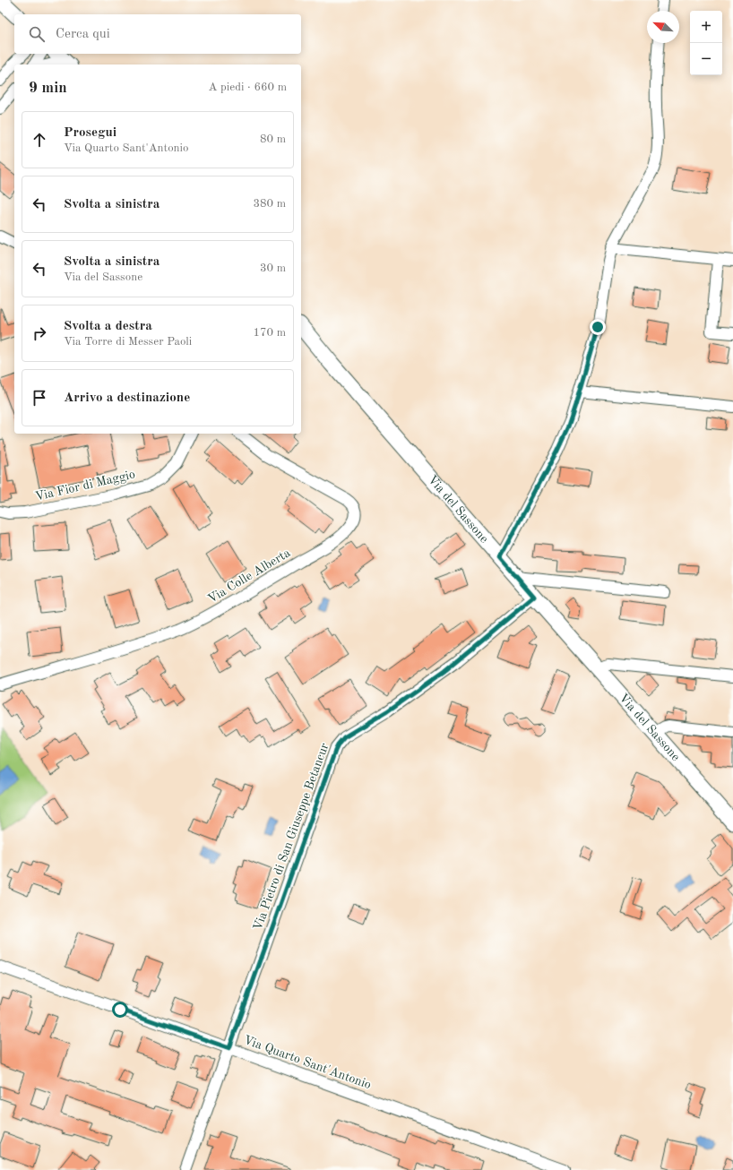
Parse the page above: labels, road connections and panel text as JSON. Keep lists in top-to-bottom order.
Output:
{
  "streets": {
    "main road": ["Via del Sassone"],
    "street": [
      "Via Fior di Maggio",
      "Via Colle Alberta",
      "Via Pietro di San Giuseppe Betancur",
      "Via Quarto Sant'Antonio"
    ]
  },
  "crossings": [
    ["Via del Sassone", "Via Pietro di San Giuseppe Betancur"],
    ["Via Pietro di San Giuseppe Betancur", "Via Quarto Sant'Antonio"]
  ],
  "north": "top left",
  "page": {
    "map_buttons": ["+", "−"],
    "search": "Cerca qui",
    "heading": ["9 min", "A piedi · 660 m"],
    "list": [
      ["Prosegui", "Via Quarto Sant'Antonio", "80 m"],
      ["Svolta a sinistra", "380 m"],
      ["Svolta a sinistra", "Via del Sassone", "30 m"],
      ["Svolta a destra", "Via Torre di Messer Paoli", "170 m"],
      "Arrivo a destinazione"
    ]
  }
}
